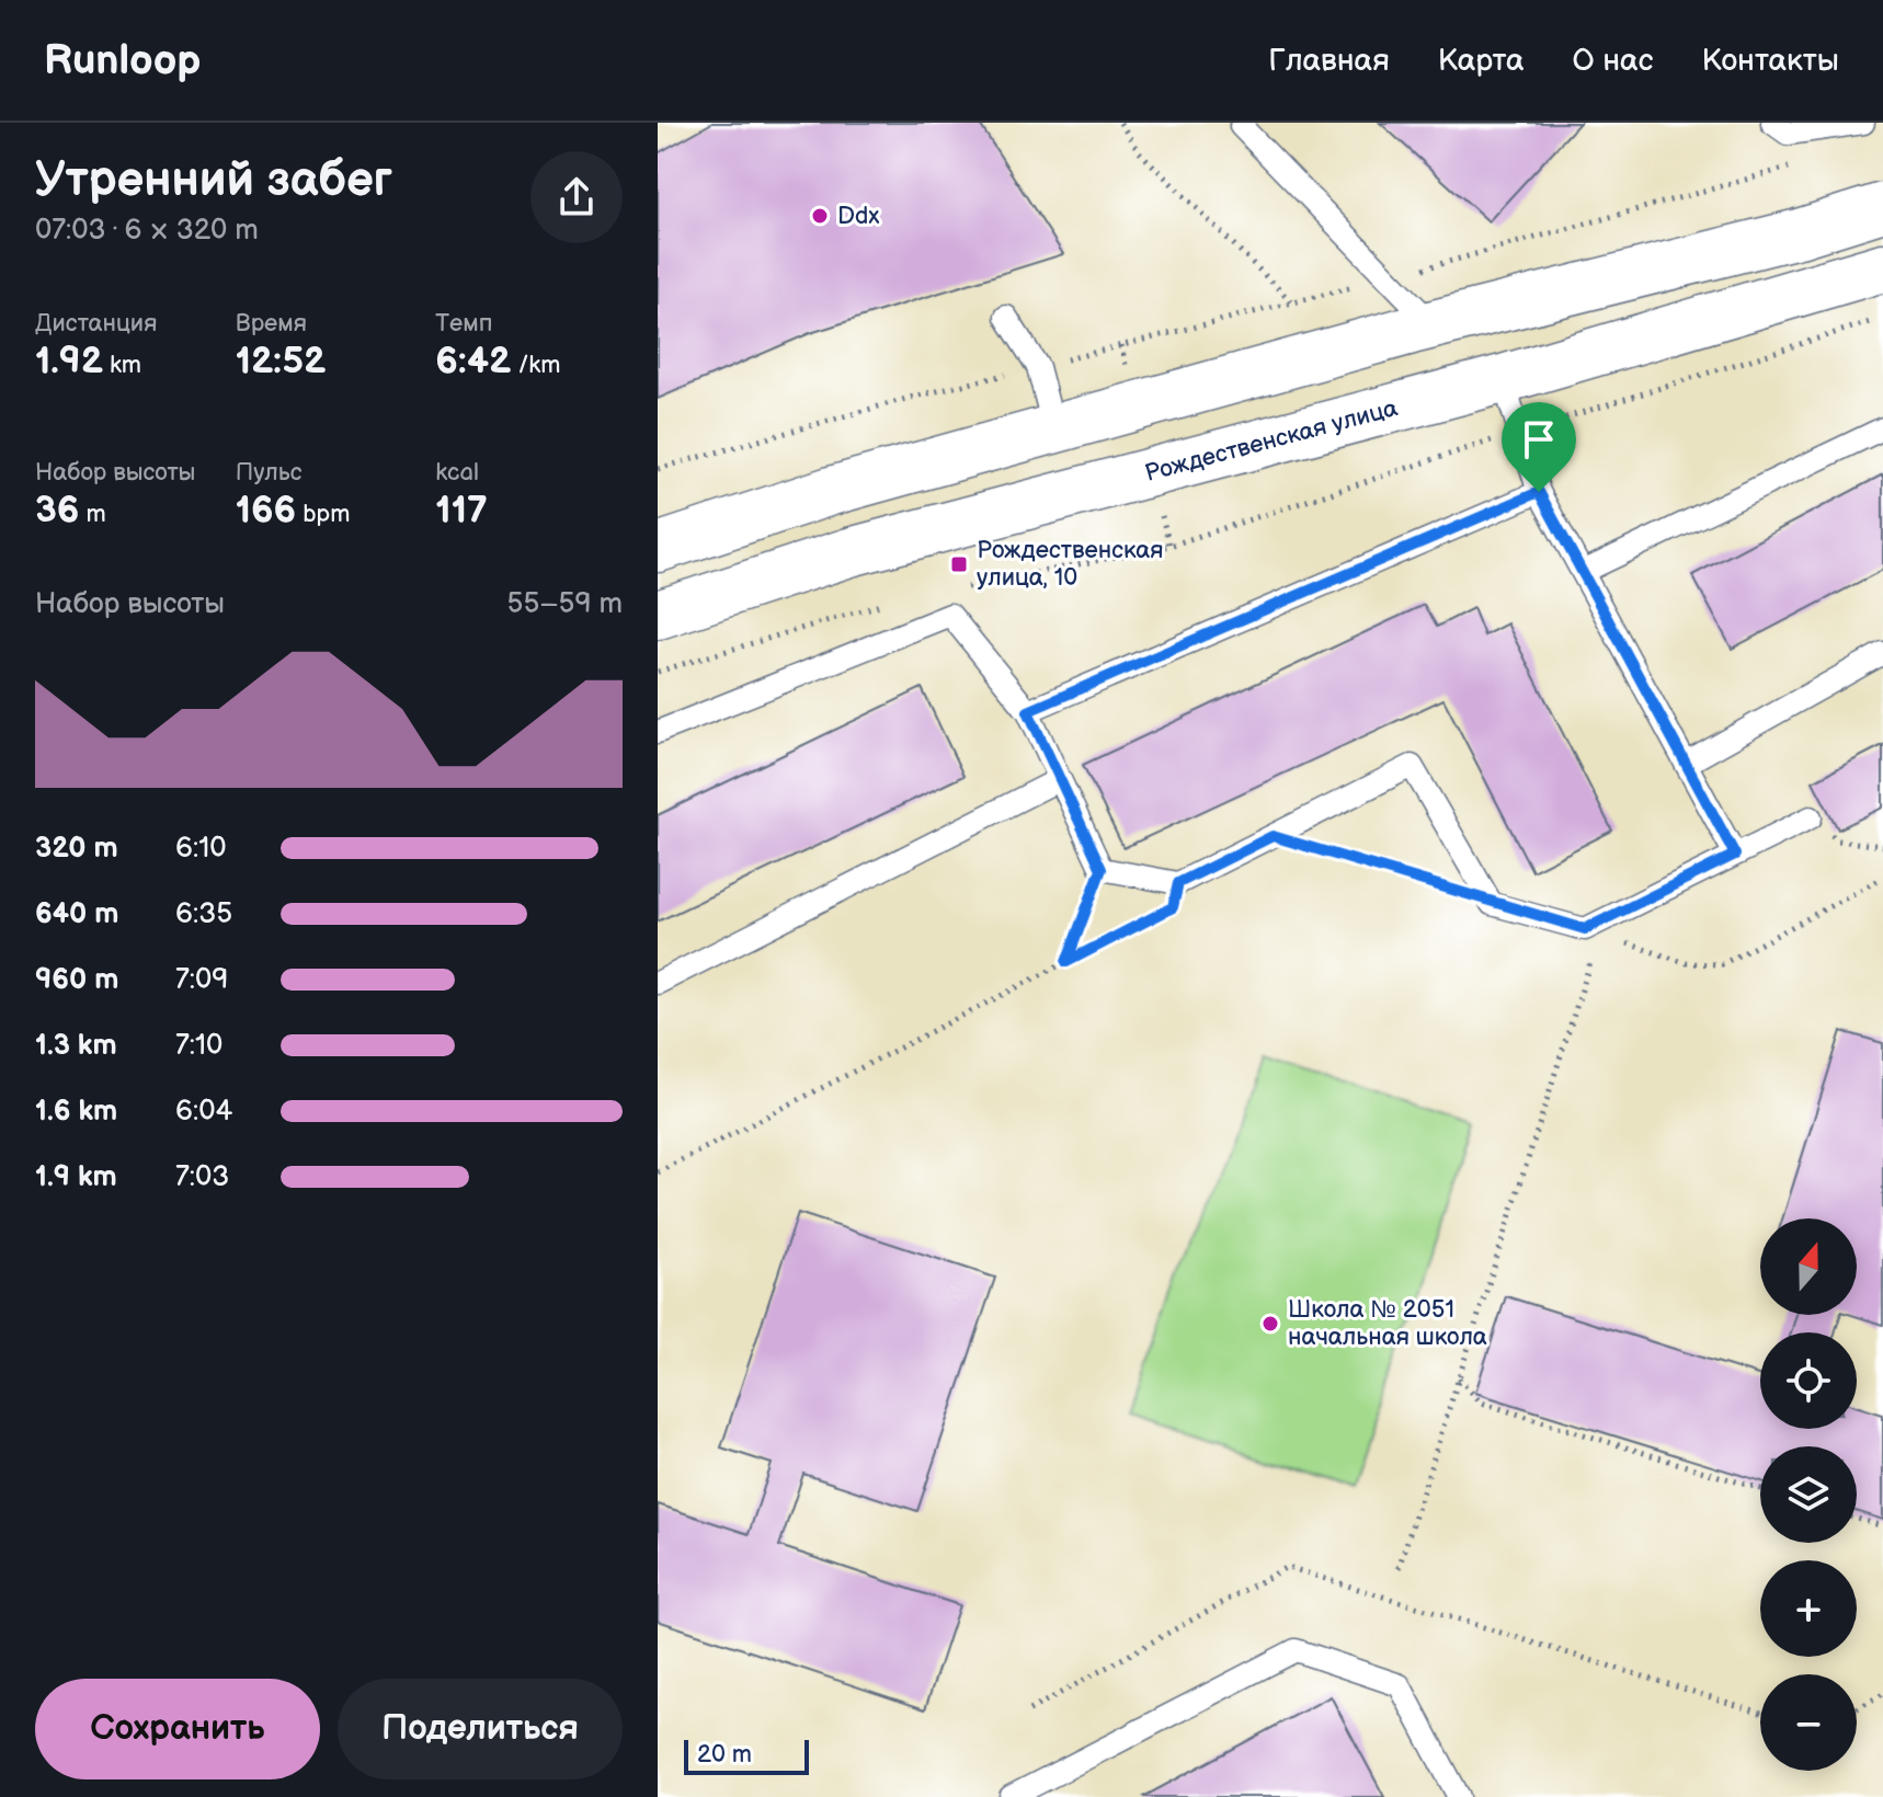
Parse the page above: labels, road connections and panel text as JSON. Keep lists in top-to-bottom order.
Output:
{
  "streets": {
    "street": ["Рождественская улица"]
  },
  "places": {
    "other": ["Ddx", "Школа № 2051 начальная школа"],
    "transit": ["Рождественская улица, 10"]
  },
  "scale_bar": "20 m",
  "north": "top",
  "page": {
    "header": "Runloop",
    "nav": [
      "Главная",
      "Карта",
      "О нас",
      "Контакты"
    ],
    "heading": ["Утренний забег", "07:03 · 6 × 320 m"],
    "stats": [
      ["Дистанция", "1.92 km"],
      ["Время", "12:52"],
      ["Темп", "6:42 /km"],
      ["Набор высоты", "36 m"],
      ["Пульс", "166 bpm"],
      ["kcal", "117"]
    ],
    "chart": ["Набор высоты", "55–59 m"],
    "list": [
      {
        "name": "320 m",
        "note": "6:10"
      },
      {
        "name": "640 m",
        "note": "6:35"
      },
      {
        "name": "960 m",
        "note": "7:09"
      },
      {
        "name": "1.3 km",
        "note": "7:10"
      },
      {
        "name": "1.6 km",
        "note": "6:04"
      },
      {
        "name": "1.9 km",
        "note": "7:03"
      }
    ],
    "map_buttons": ["+", "−"],
    "buttons": ["Сохранить", "Поделиться"],
    "scale": "20 m"
  }
}
